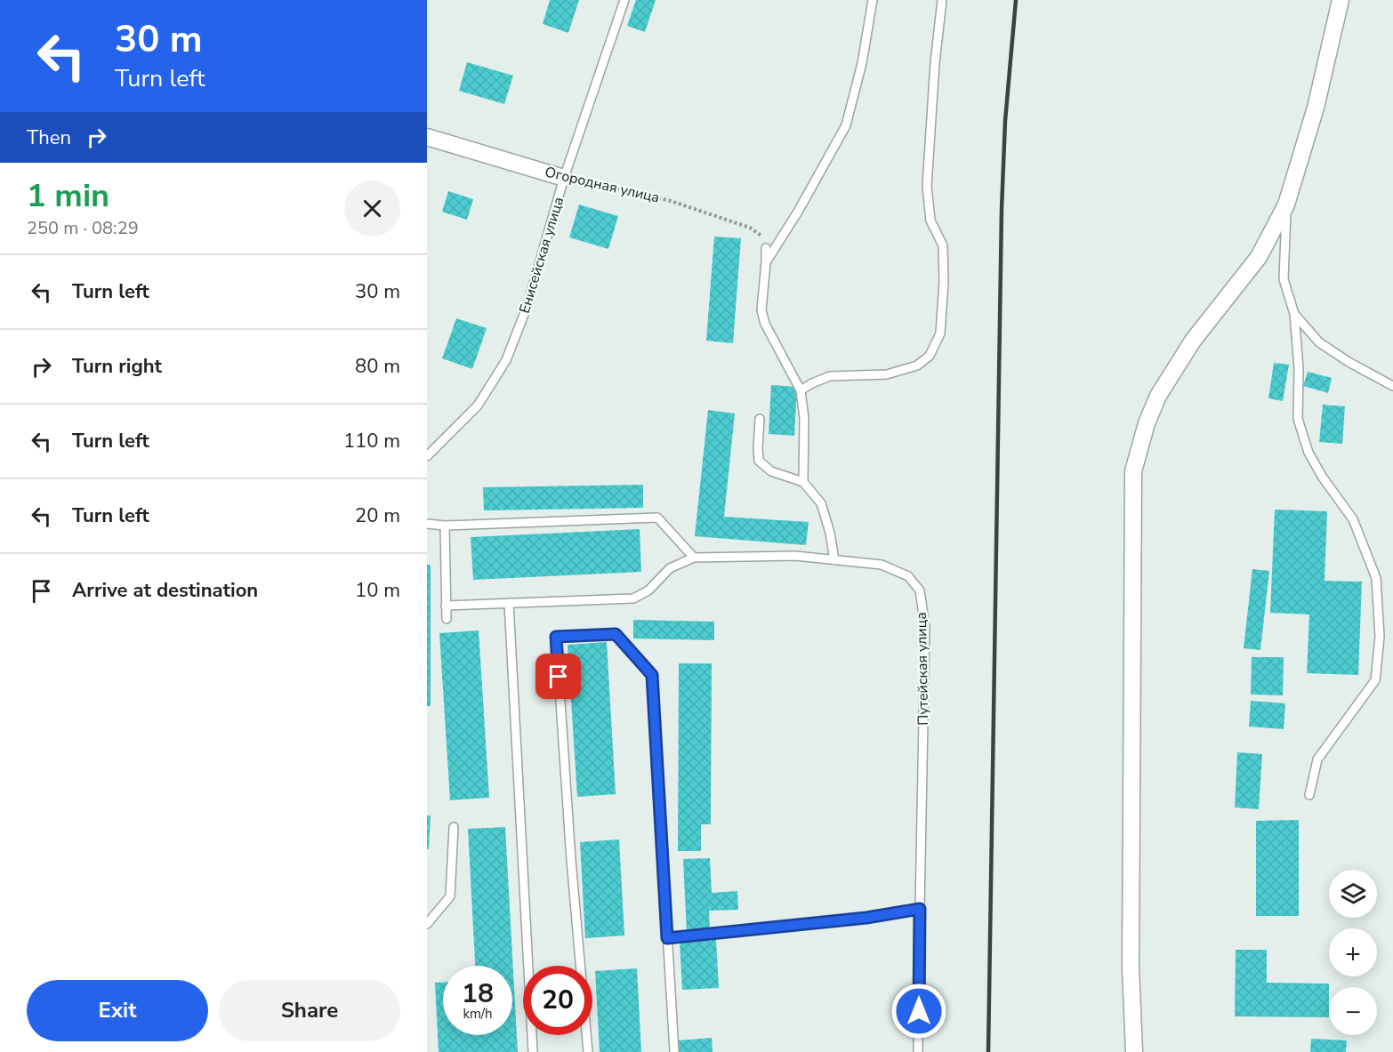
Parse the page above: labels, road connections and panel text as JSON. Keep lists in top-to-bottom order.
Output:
{
  "streets": {
    "street": ["Огородная улица"],
    "lane": ["Енисейская улица", "Путейская улица"]
  },
  "crossings": [
    ["Огородная улица", "Енисейская улица"]
  ],
  "page": {
    "turn": ["30 m", "Turn left"],
    "then": "Then",
    "heading": ["1 min", "250 m · 08:29"],
    "list": [
      {
        "name": "Turn left",
        "value": "30 m"
      },
      {
        "name": "Turn right",
        "value": "80 m"
      },
      {
        "name": "Turn left",
        "value": "110 m"
      },
      {
        "name": "Turn left",
        "value": "20 m"
      },
      {
        "name": "Arrive at destination",
        "value": "10 m"
      }
    ],
    "map_buttons": ["+", "−"],
    "speed": "18 km/h",
    "limit": "20",
    "buttons": ["Exit", "Share"]
  }
}
